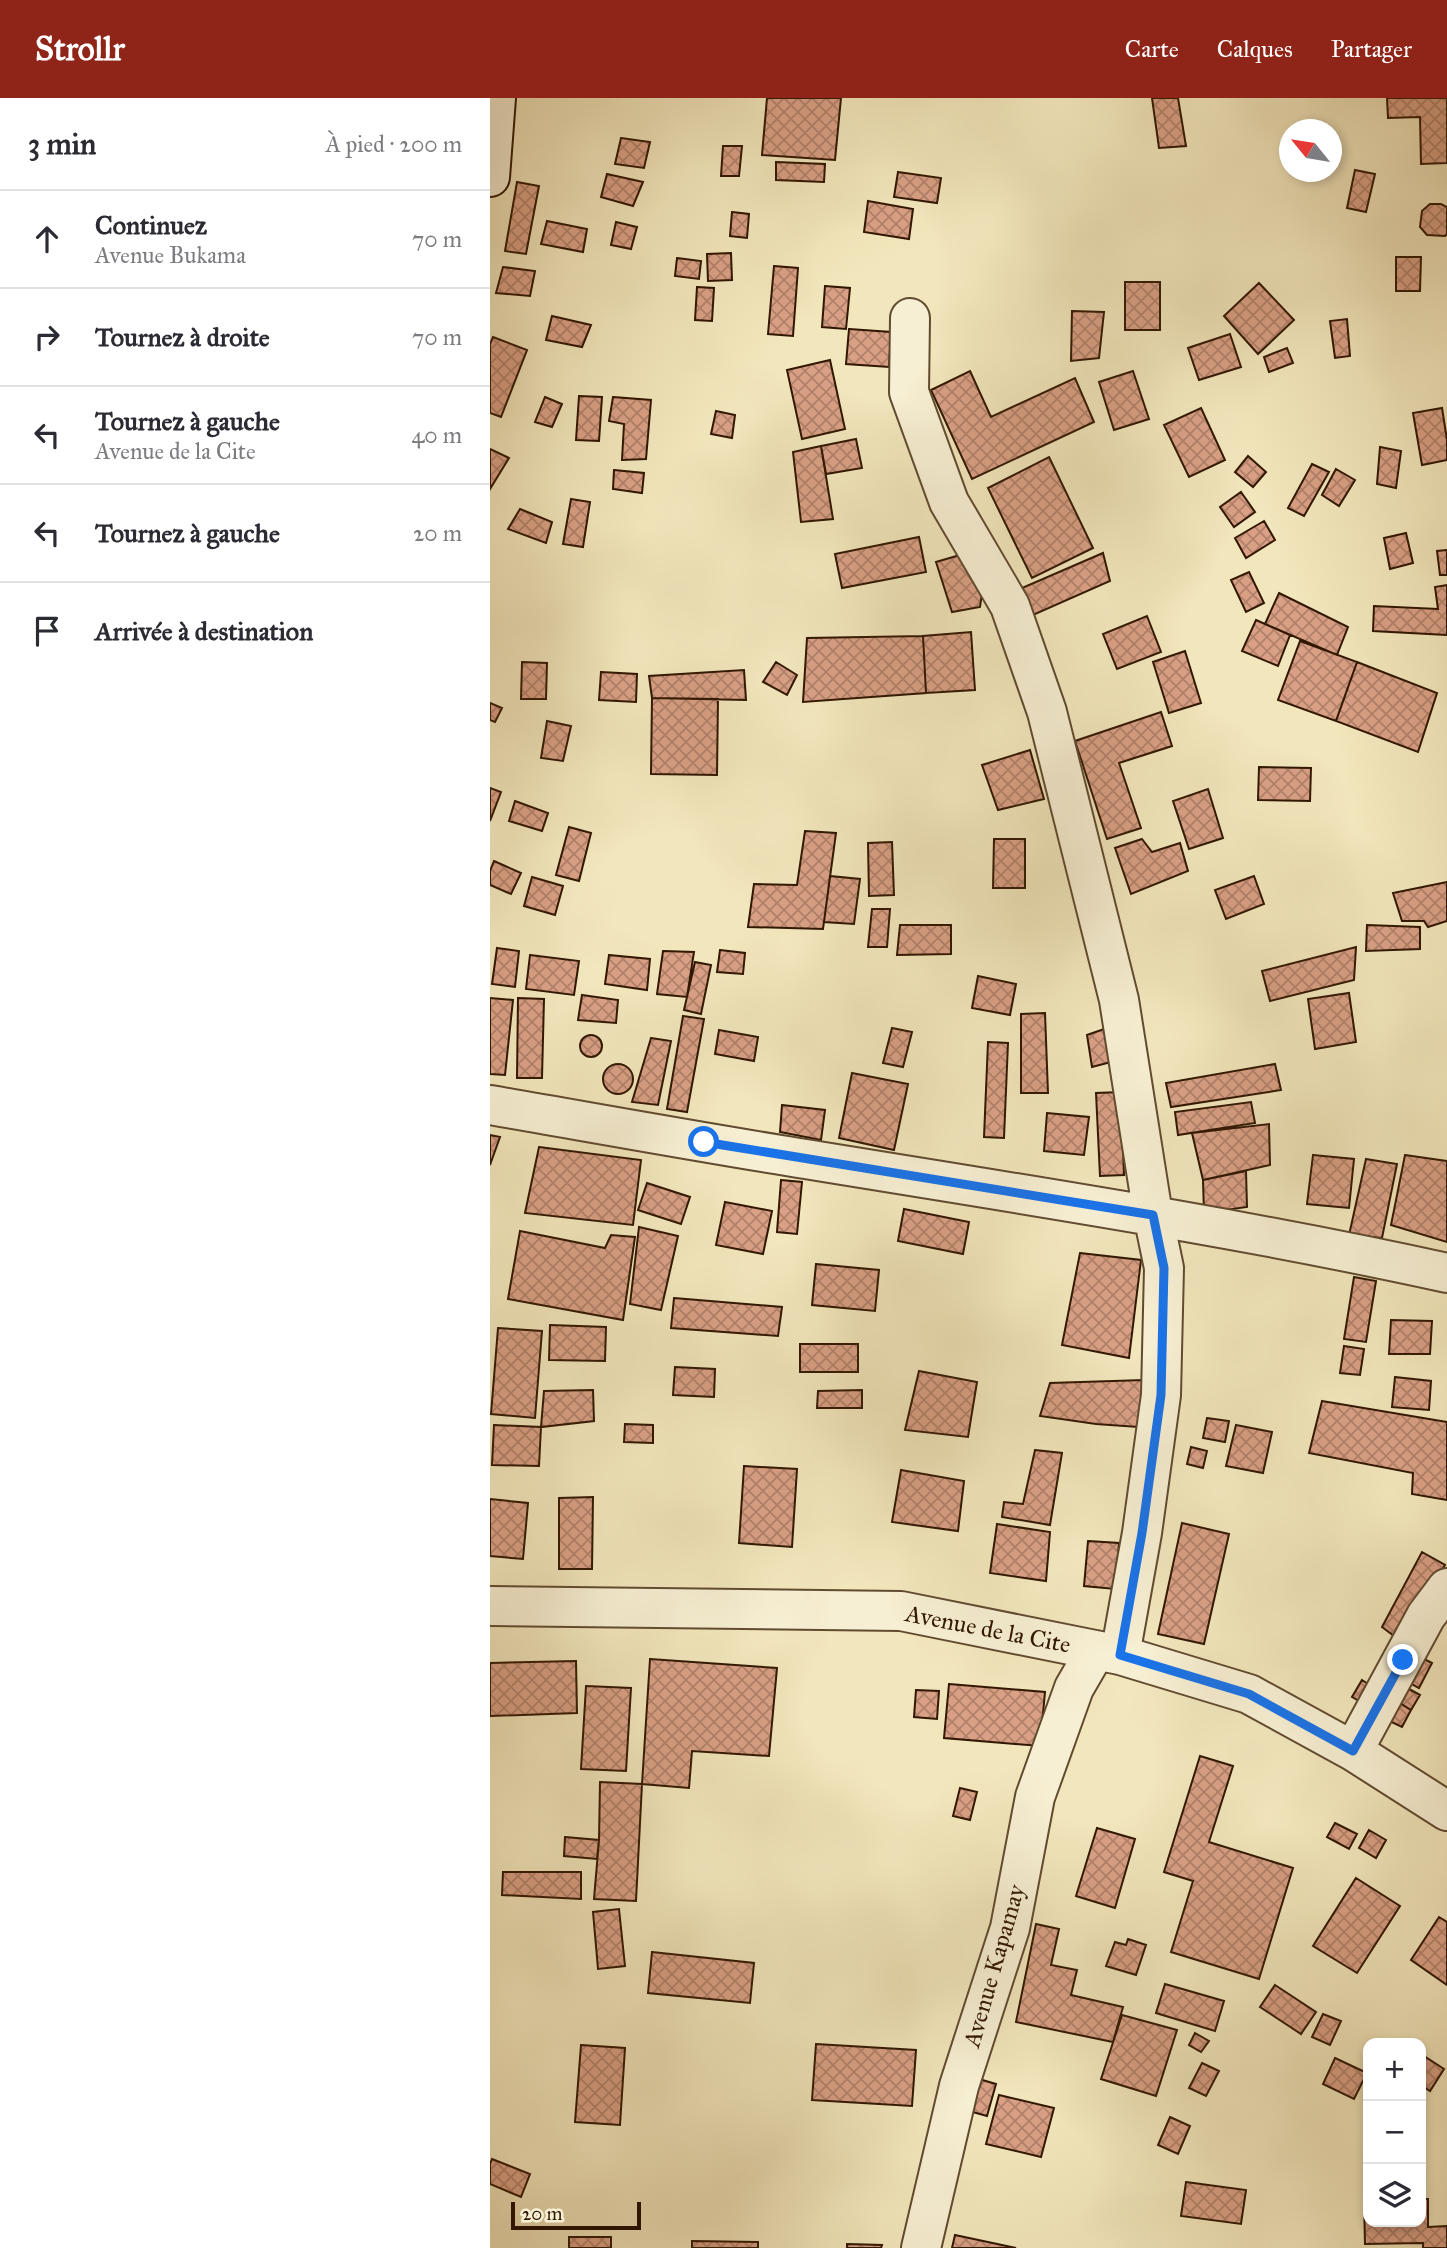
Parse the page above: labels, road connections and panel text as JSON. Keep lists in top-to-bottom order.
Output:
{
  "streets": {
    "street": ["Avenue de la Cite", "Avenue Kapamay"]
  },
  "crossings": [
    ["Avenue de la Cite", "Avenue Kapamay"]
  ],
  "scale_bar": "20 m",
  "north": "top left",
  "page": {
    "header": "Strollr",
    "nav": ["Carte", "Calques", "Partager"],
    "heading": ["3 min", "À pied · 200 m"],
    "list": [
      ["Continuez", "Avenue Bukama", "70 m"],
      ["Tournez à droite", "70 m"],
      ["Tournez à gauche", "Avenue de la Cite", "40 m"],
      ["Tournez à gauche", "20 m"],
      "Arrivée à destination"
    ],
    "map_buttons": ["+", "−"],
    "scale": "20 m"
  }
}
